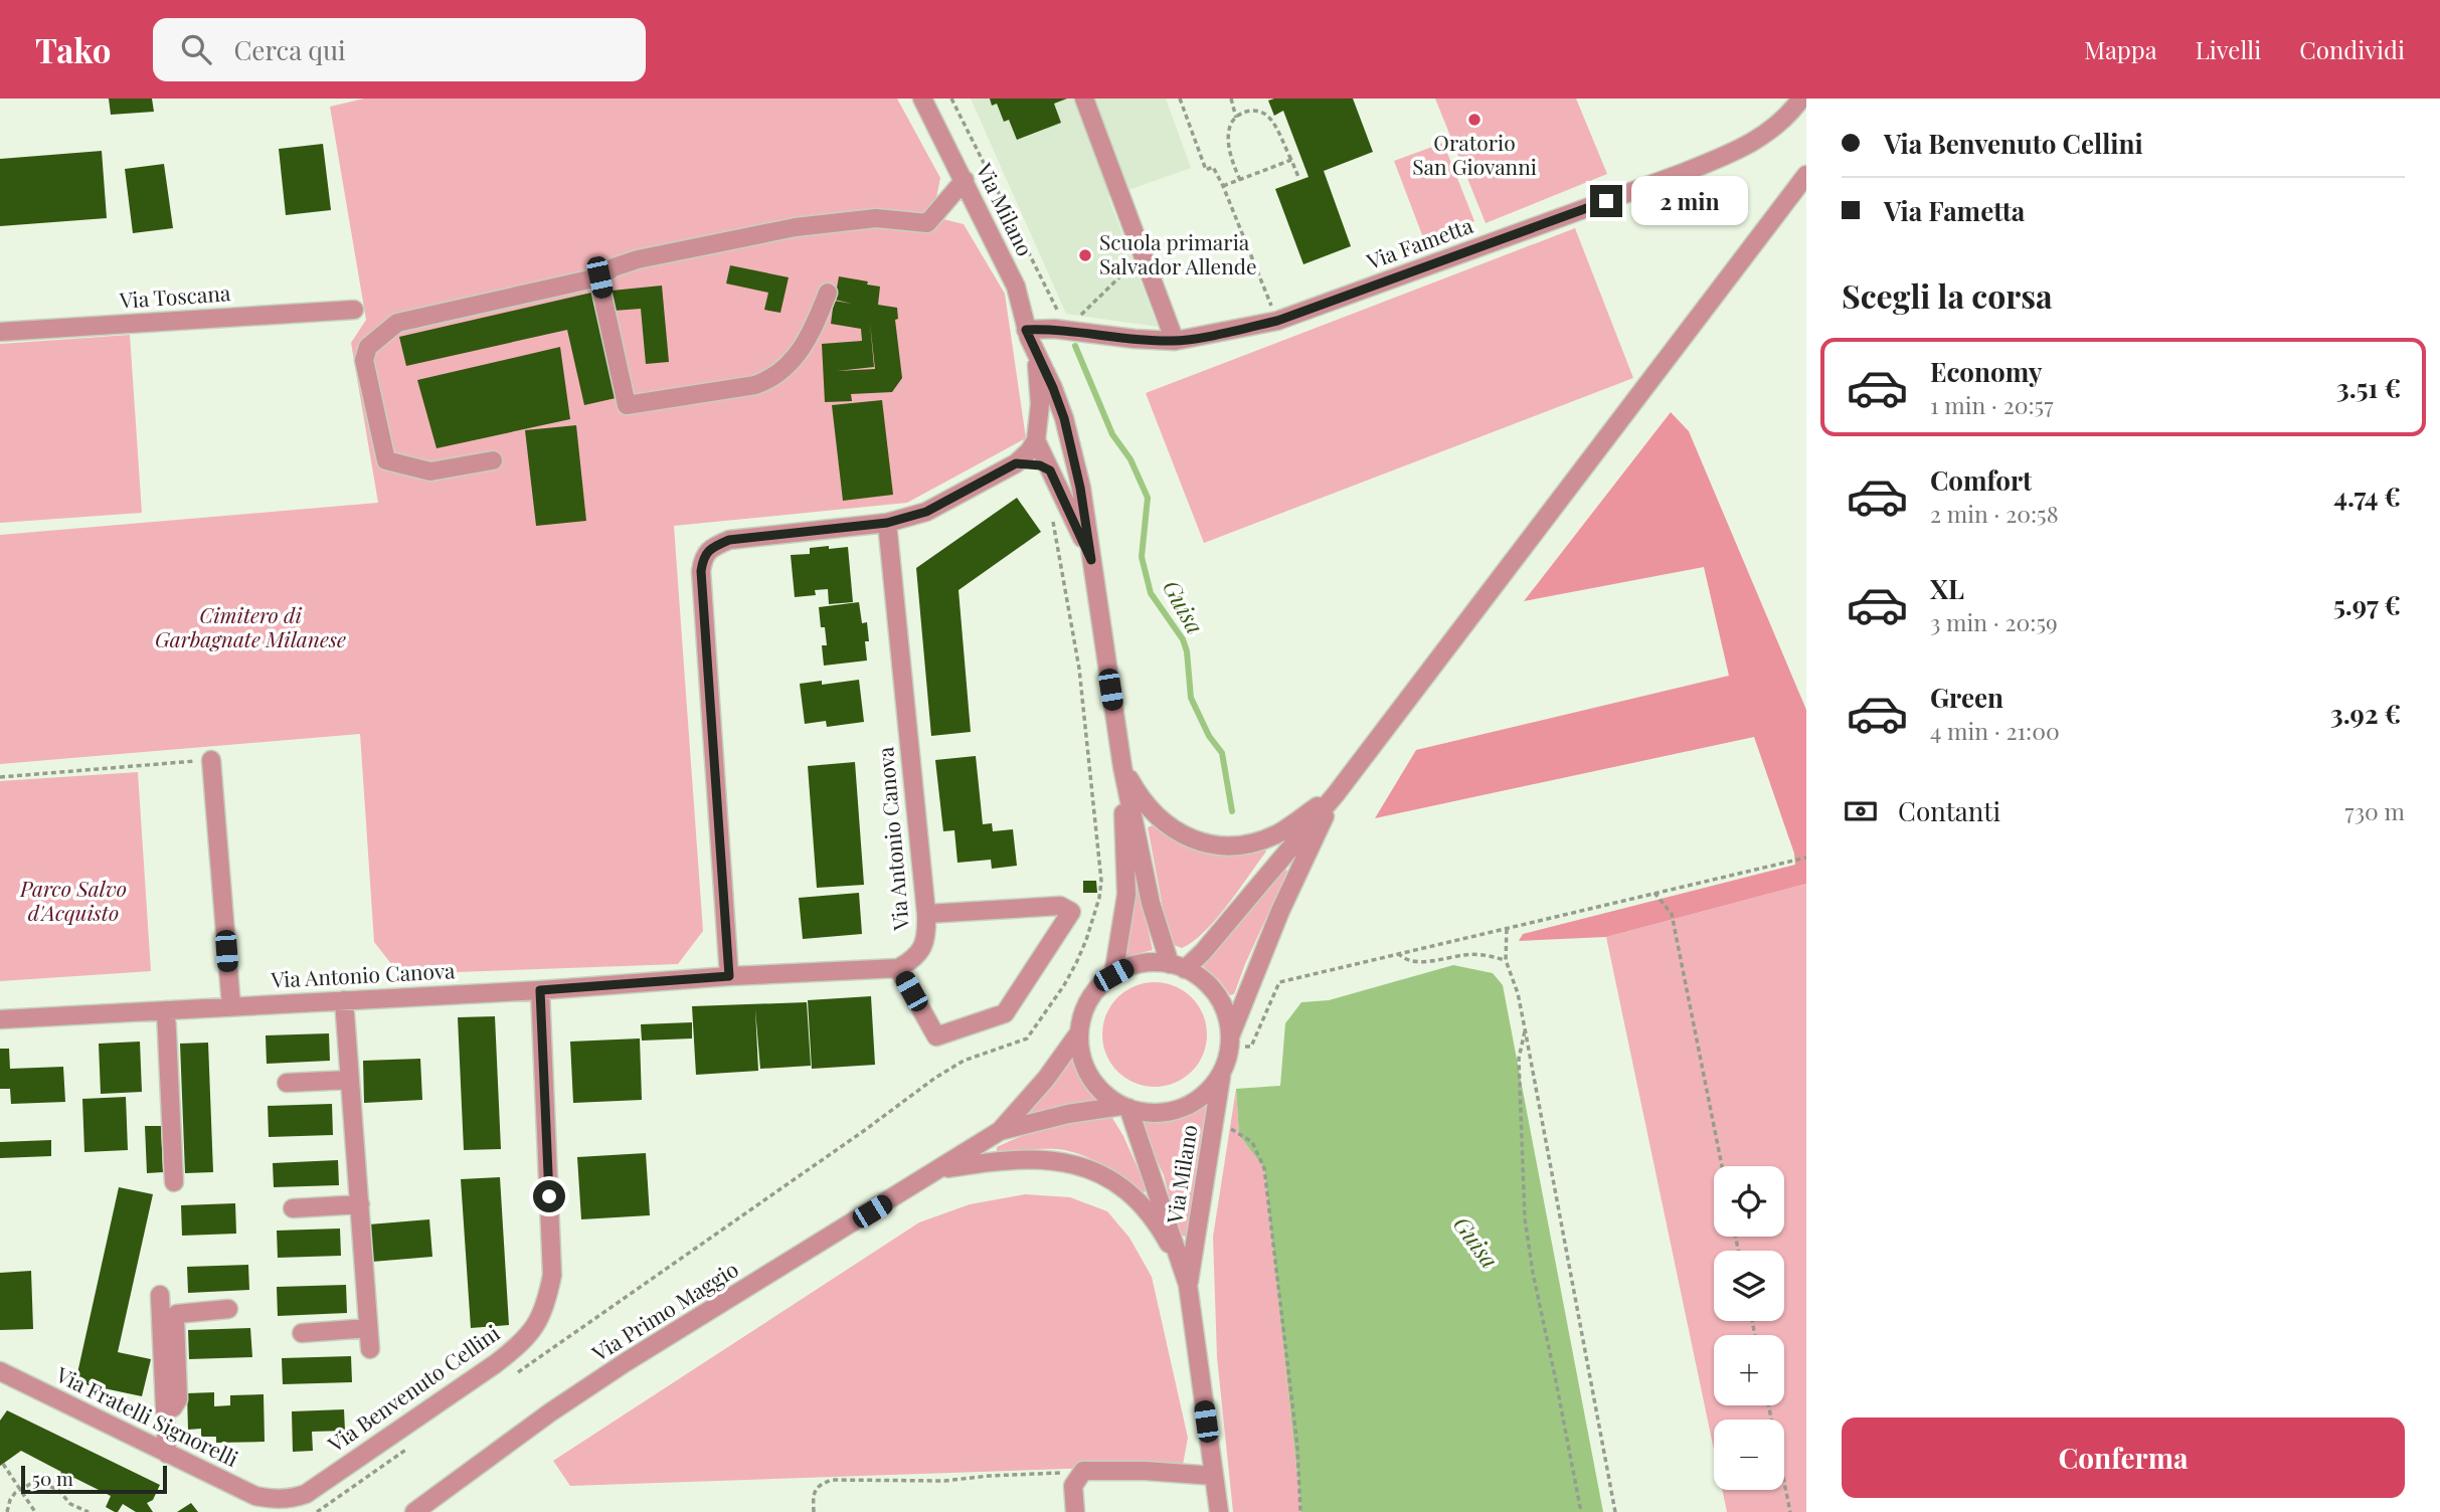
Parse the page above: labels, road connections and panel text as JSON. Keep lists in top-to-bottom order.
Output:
{
  "streets": {
    "street": [
      "Via Milano",
      "Via Fametta",
      "Via Toscana",
      "Via Antonio Canova",
      "Via Primo Maggio",
      "Via Benvenuto Cellini",
      "Via Fratelli Signorelli"
    ]
  },
  "crossings": [
    ["Via Milano", "Via Fametta"],
    ["Via Milano", "Via Primo Maggio"],
    ["Via Antonio Canova", "Via Benvenuto Cellini"],
    ["Via Benvenuto Cellini", "Via Fratelli Signorelli"]
  ],
  "water": ["Guisa"],
  "parks": ["Cimitero di Garbagnate Milanese", "Parco Salvo d'Acquisto"],
  "places": ["Oratorio San Giovanni", "Scuola primaria Salvador Allende"],
  "scale_bar": "50 m",
  "page": {
    "header": "Tako",
    "search": "Cerca qui",
    "nav": ["Mappa", "Livelli", "Condividi"],
    "banner": ["Via Benvenuto Cellini", "Via Fametta"],
    "bubble": "2 min",
    "heading": "Scegli la corsa",
    "list": [
      {
        "name": "Economy",
        "note": "1 min · 20:57",
        "value": "3.51 €"
      },
      {
        "name": "Comfort",
        "note": "2 min · 20:58",
        "value": "4.74 €"
      },
      {
        "name": "XL",
        "note": "3 min · 20:59",
        "value": "5.97 €"
      },
      {
        "name": "Green",
        "note": "4 min · 21:00",
        "value": "3.92 €"
      }
    ],
    "pay": ["Contanti", "730 m"],
    "map_buttons": ["+", "−"],
    "buttons": "Conferma",
    "scale": "50 m"
  }
}
